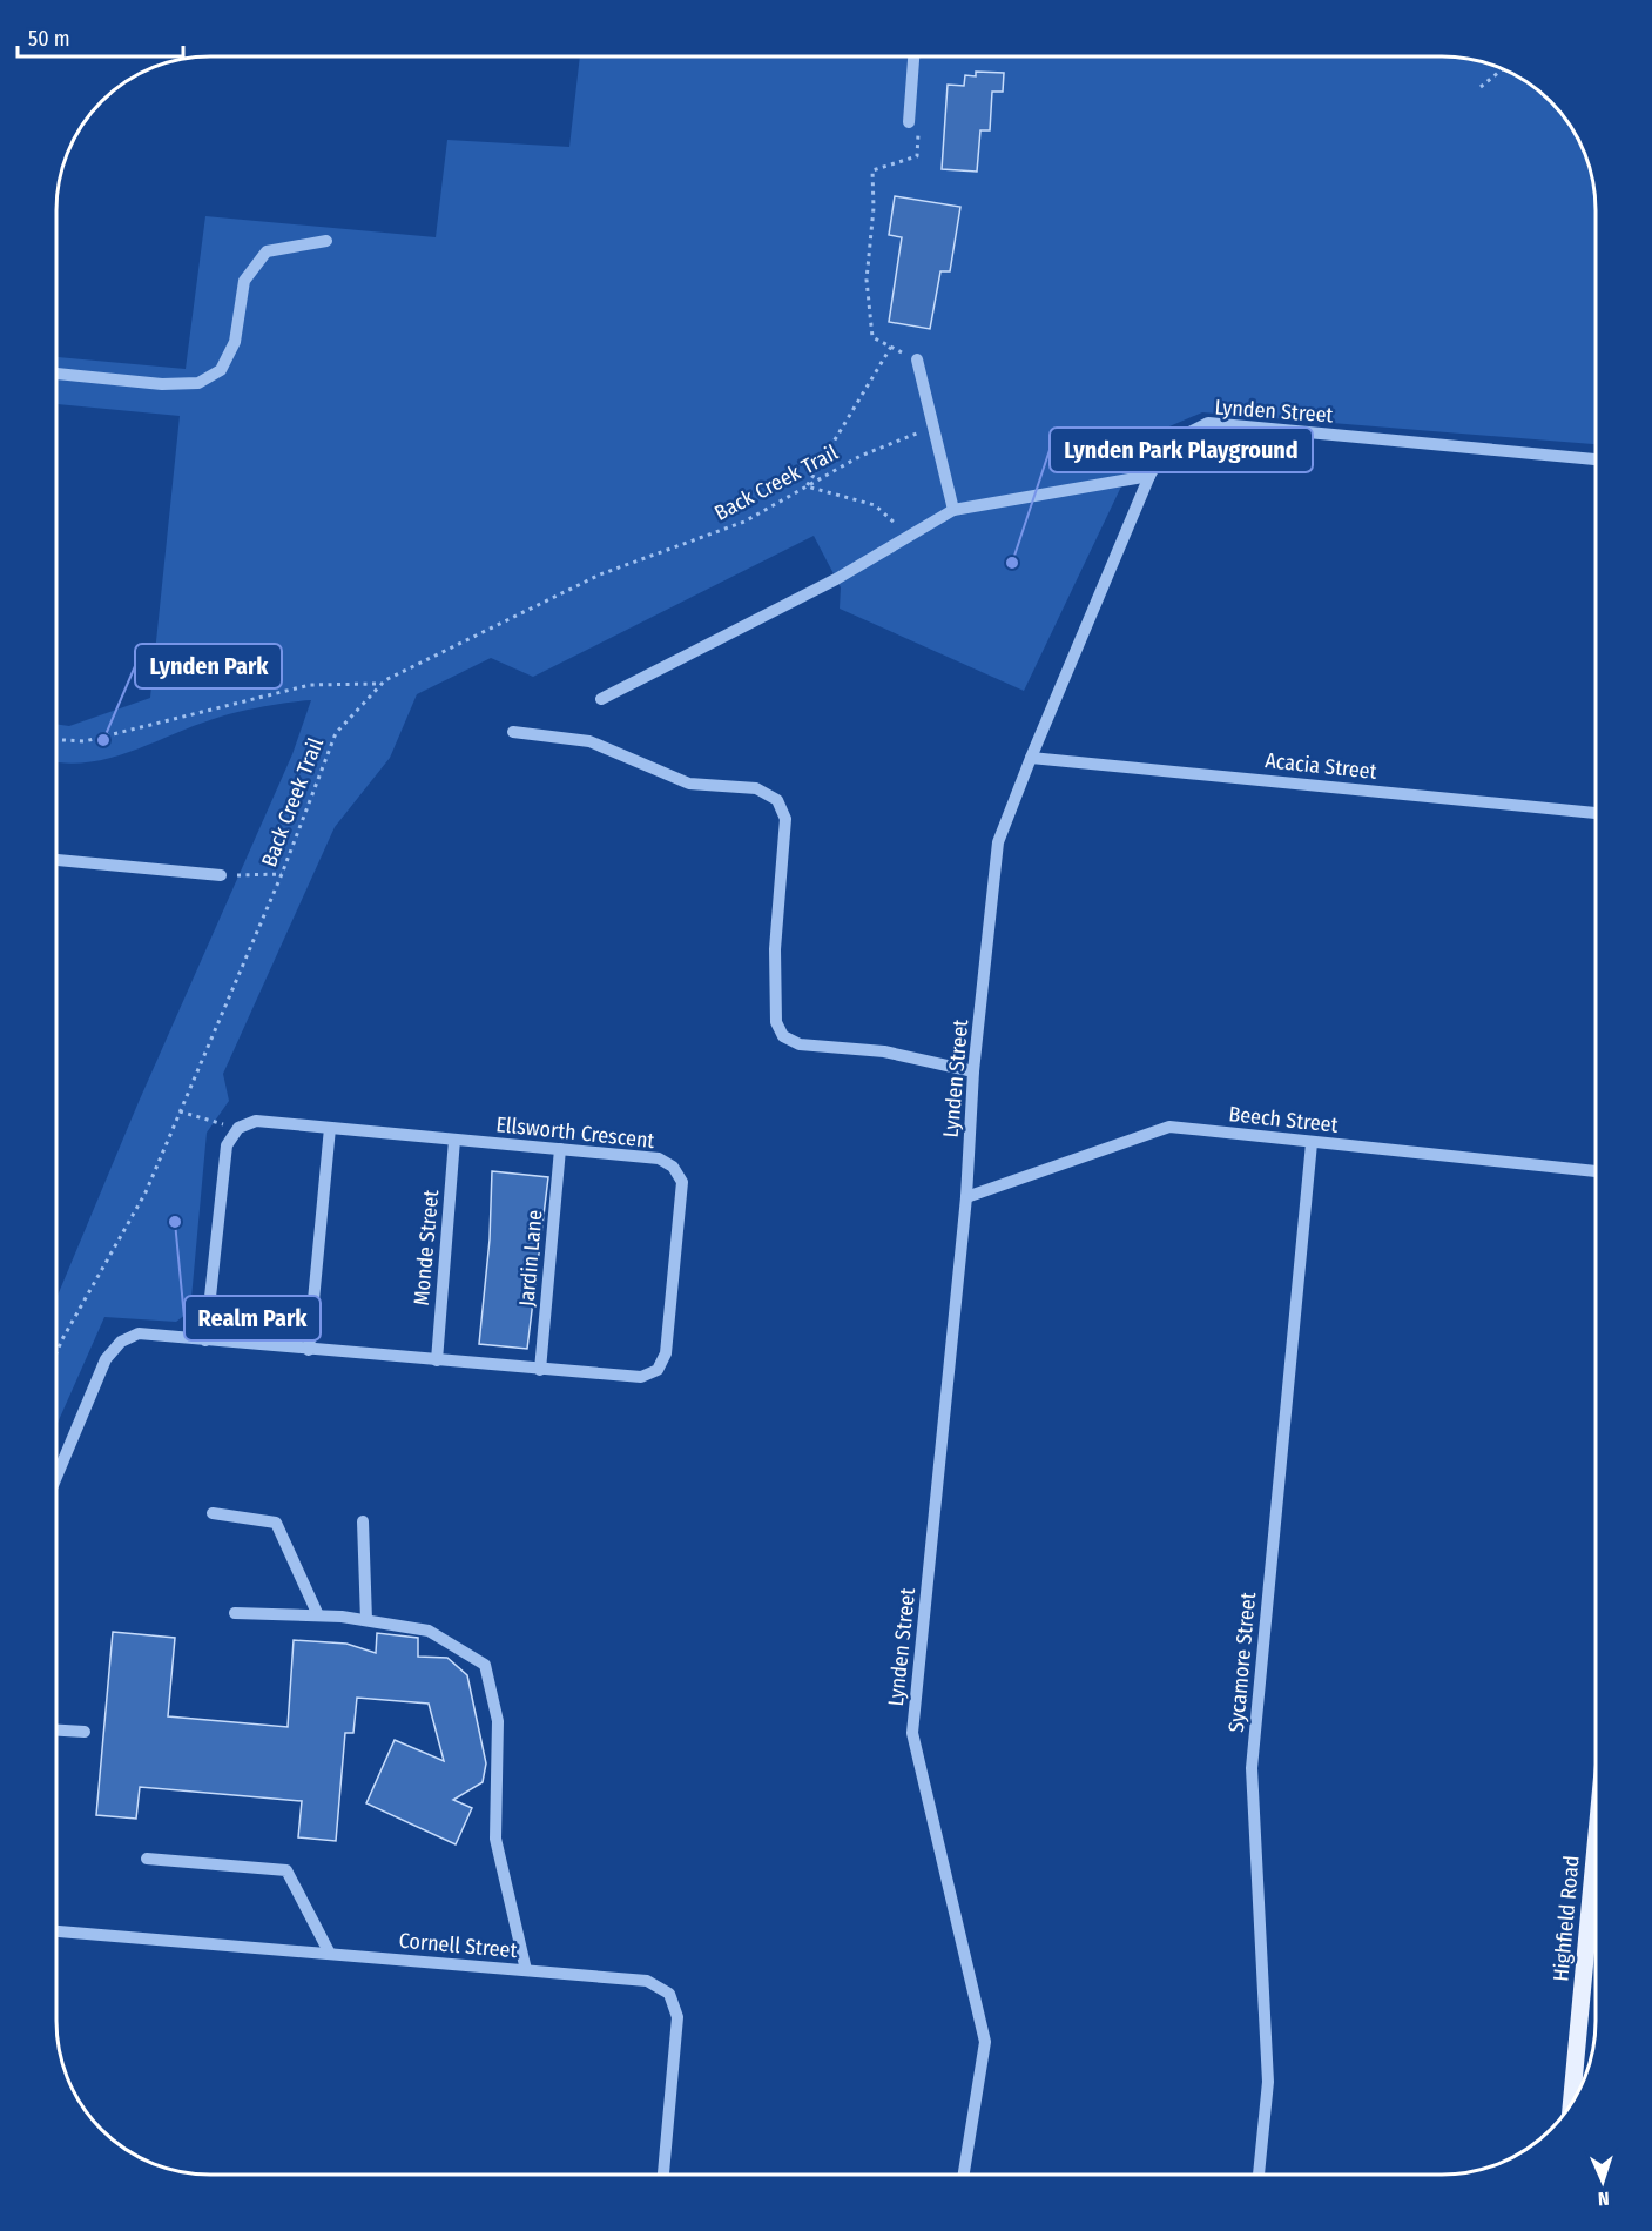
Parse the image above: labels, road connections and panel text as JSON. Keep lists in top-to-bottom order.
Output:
{
  "streets": {
    "main road": ["Highfield Road"],
    "street": [
      "Lynden Street",
      "Acacia Street",
      "Beech Street",
      "Ellsworth Crescent",
      "Monde Street",
      "Jardin Lane",
      "Sycamore Street",
      "Cornell Street"
    ],
    "path": ["Back Creek Trail"]
  },
  "crossings": [
    ["Lynden Street", "Acacia Street"],
    ["Lynden Street", "Beech Street"],
    ["Beech Street", "Sycamore Street"],
    ["Ellsworth Crescent", "Monde Street"],
    ["Ellsworth Crescent", "Jardin Lane"]
  ],
  "places": ["Lynden Park Playground", "Lynden Park", "Realm Park"],
  "scale_bar": "50 m",
  "north": "bottom"
}
